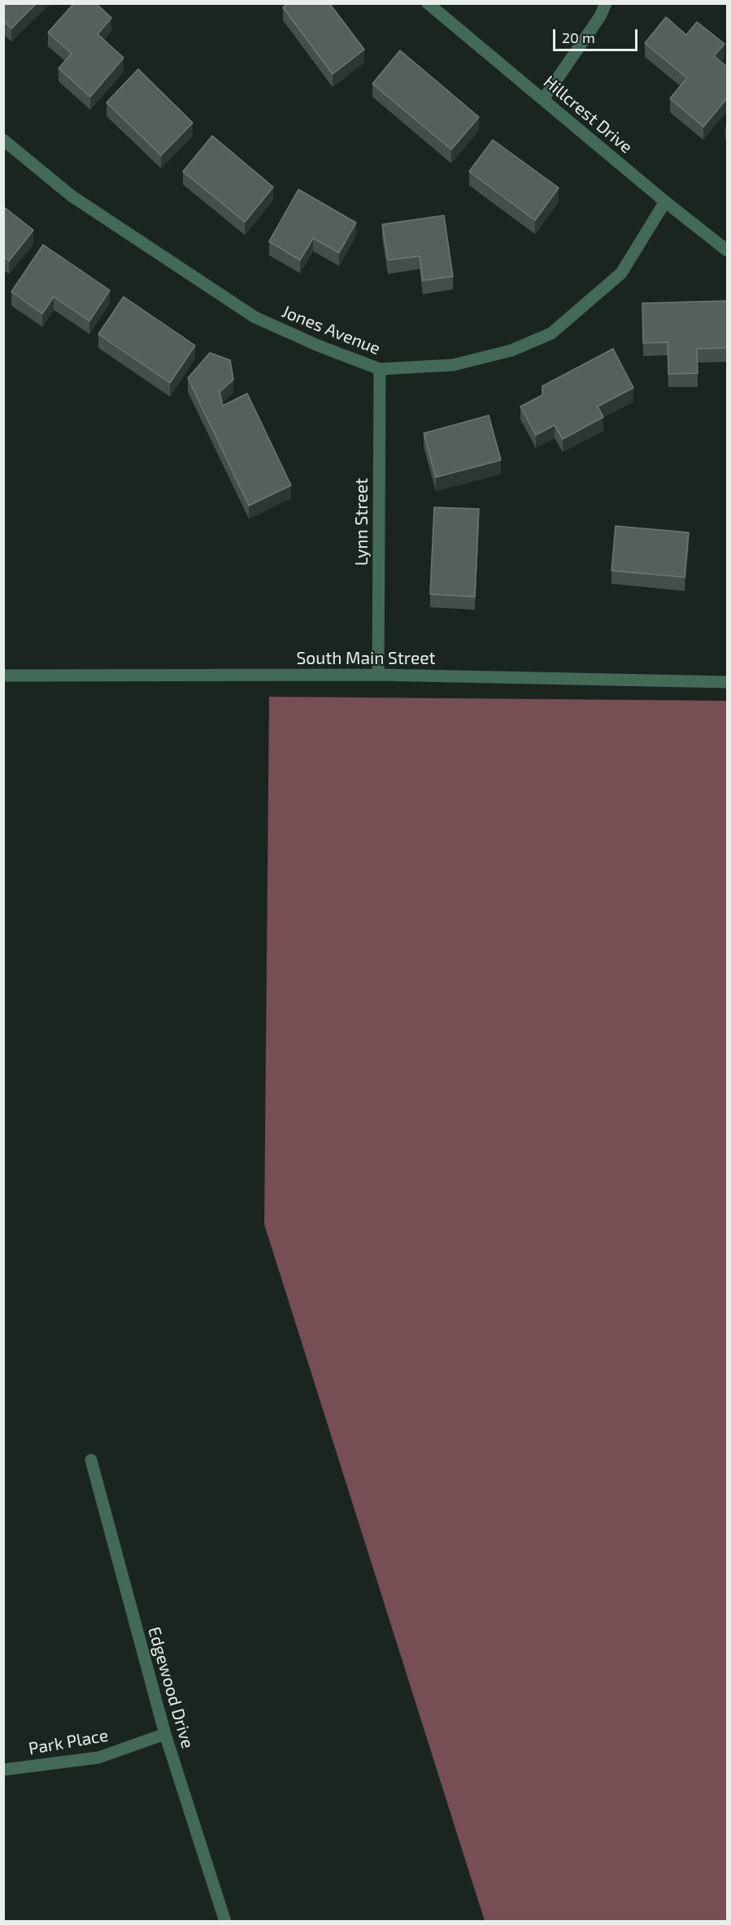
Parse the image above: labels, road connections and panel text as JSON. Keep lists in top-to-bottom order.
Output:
{
  "streets": {
    "street": [
      "Hillcrest Drive",
      "Jones Avenue",
      "Lynn Street",
      "South Main Street",
      "Edgewood Drive",
      "Park Place"
    ]
  },
  "crossings": [
    ["Hillcrest Drive", "Jones Avenue"],
    ["Jones Avenue", "Lynn Street"],
    ["Lynn Street", "South Main Street"],
    ["Edgewood Drive", "Park Place"]
  ],
  "scale_bar": "20 m"
}
